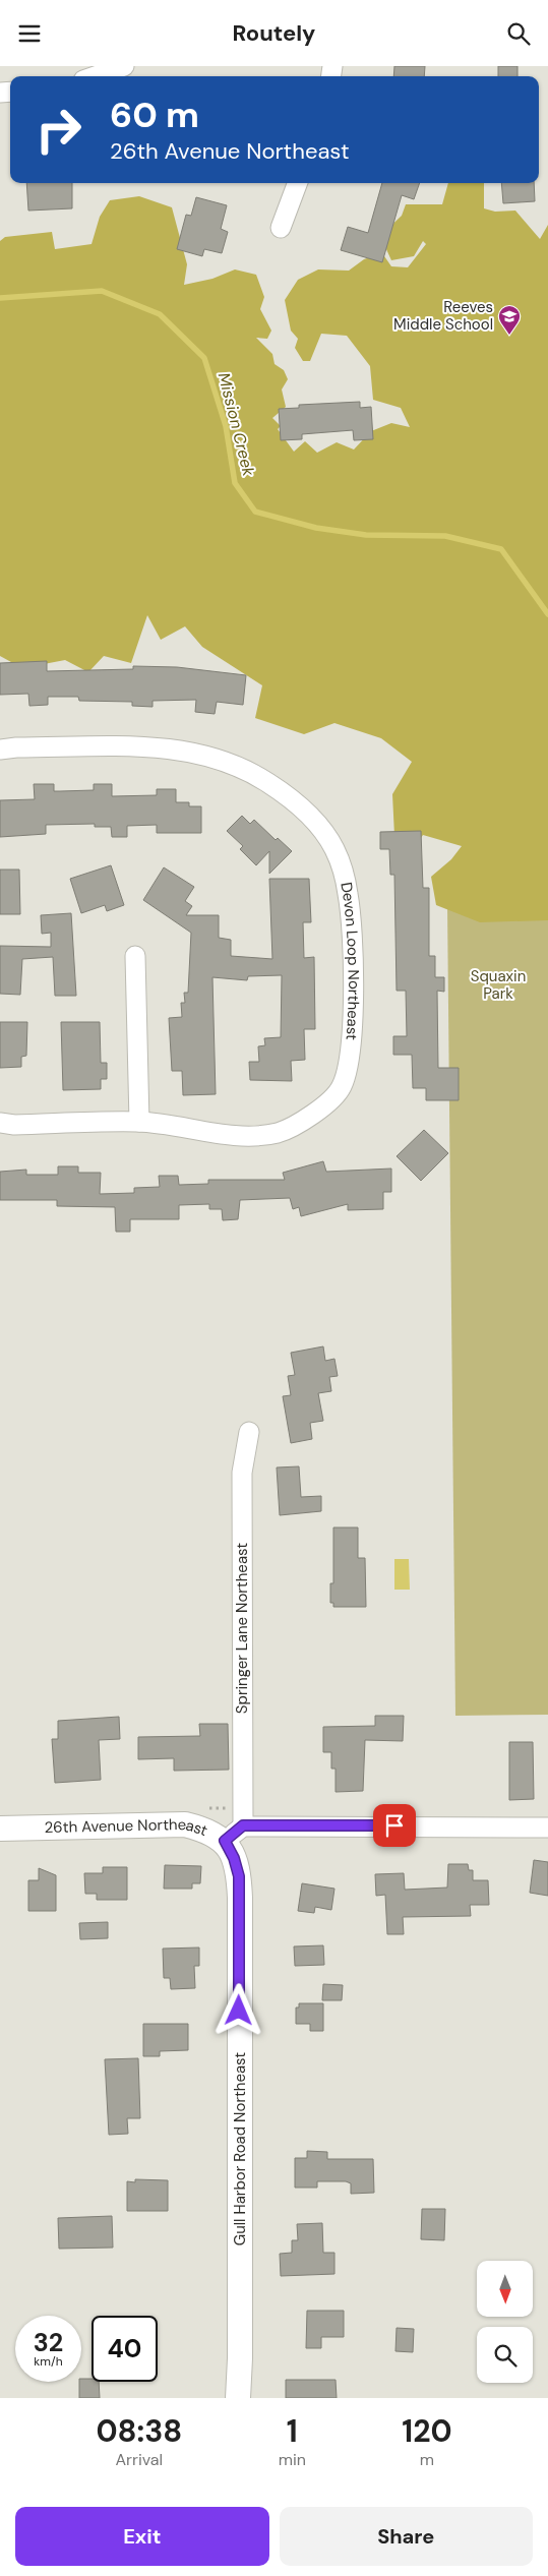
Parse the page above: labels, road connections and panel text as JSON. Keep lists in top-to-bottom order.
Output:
{
  "streets": {
    "street": [
      "Devon Loop Northeast",
      "Springer Lane Northeast",
      "26th Avenue Northeast",
      "Gull Harbor Road Northeast"
    ]
  },
  "crossings": [
    ["Springer Lane Northeast", "26th Avenue Northeast"],
    ["Springer Lane Northeast", "Gull Harbor Road Northeast"],
    ["26th Avenue Northeast", "Gull Harbor Road Northeast"]
  ],
  "water": ["Mission Creek"],
  "parks": ["Squaxin Park"],
  "places": {
    "school or university": ["Reeves Middle School"]
  },
  "north": "bottom",
  "page": {
    "header": "Routely",
    "turn": ["60 m", "26th Avenue Northeast"],
    "speed": "32 km/h",
    "limit": "40",
    "eta": [
      "08:38",
      "Arrival",
      "1",
      "min",
      "120",
      "m"
    ],
    "buttons": ["Exit", "Share"]
  }
}
